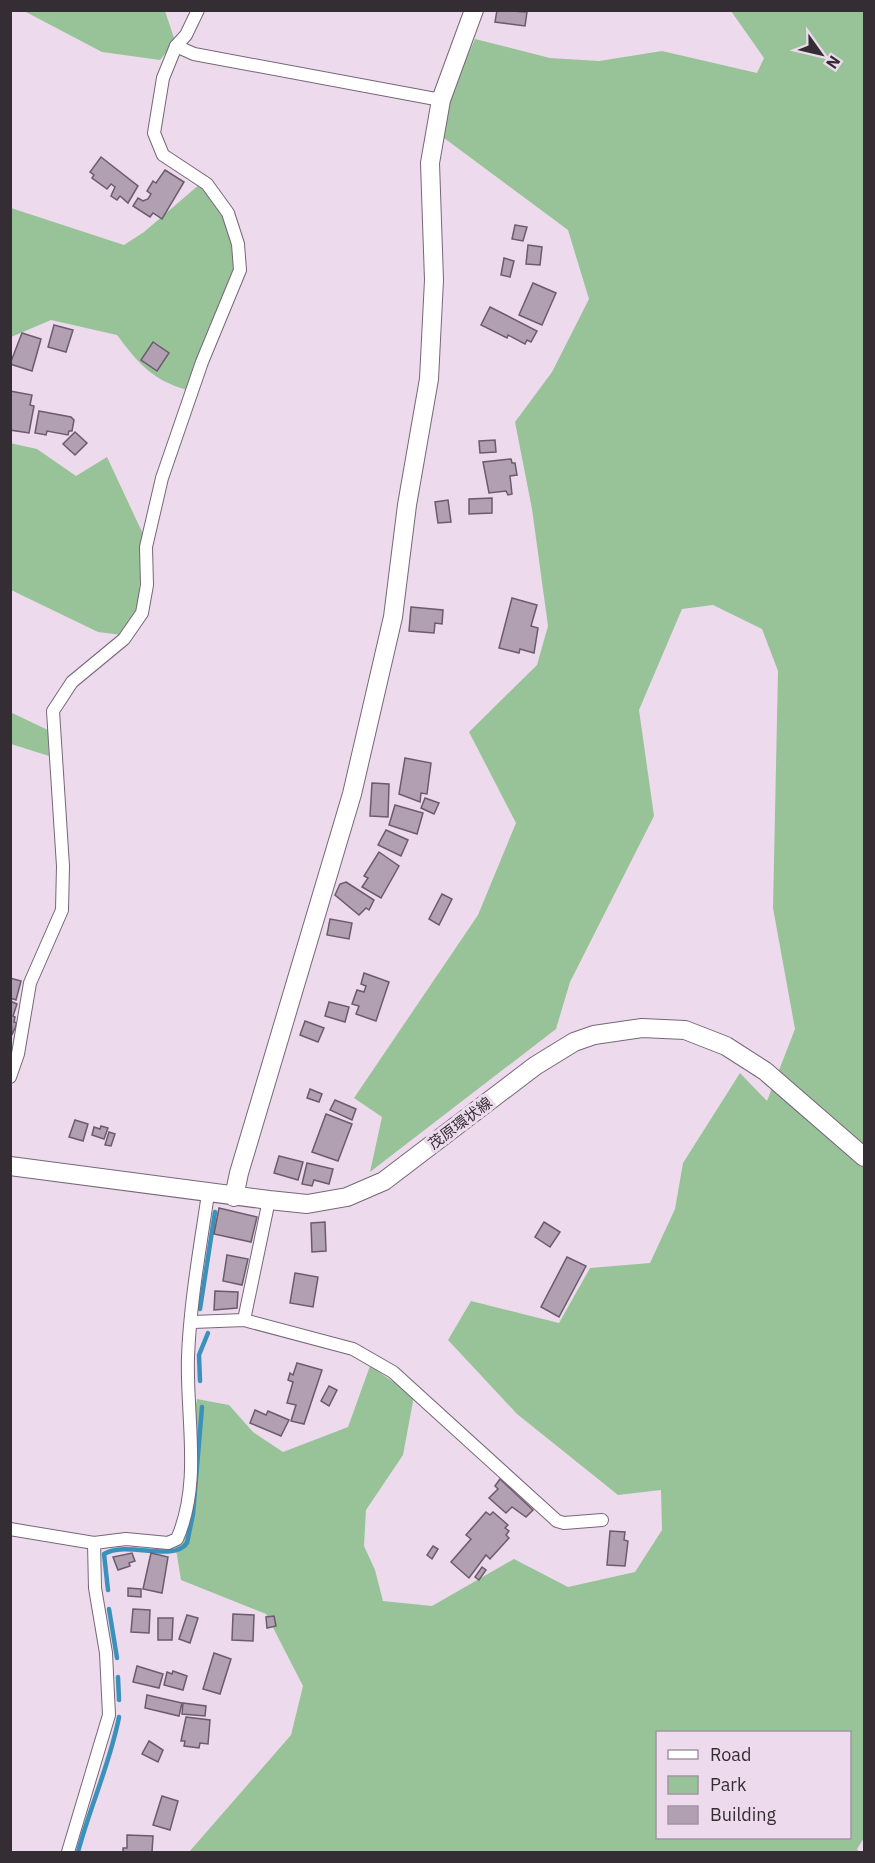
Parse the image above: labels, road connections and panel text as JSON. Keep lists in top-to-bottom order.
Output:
{
  "streets": {
    "street": ["茂原環状線"]
  },
  "legend": ["Road", "Park", "Building"],
  "north": "bottom right"
}
